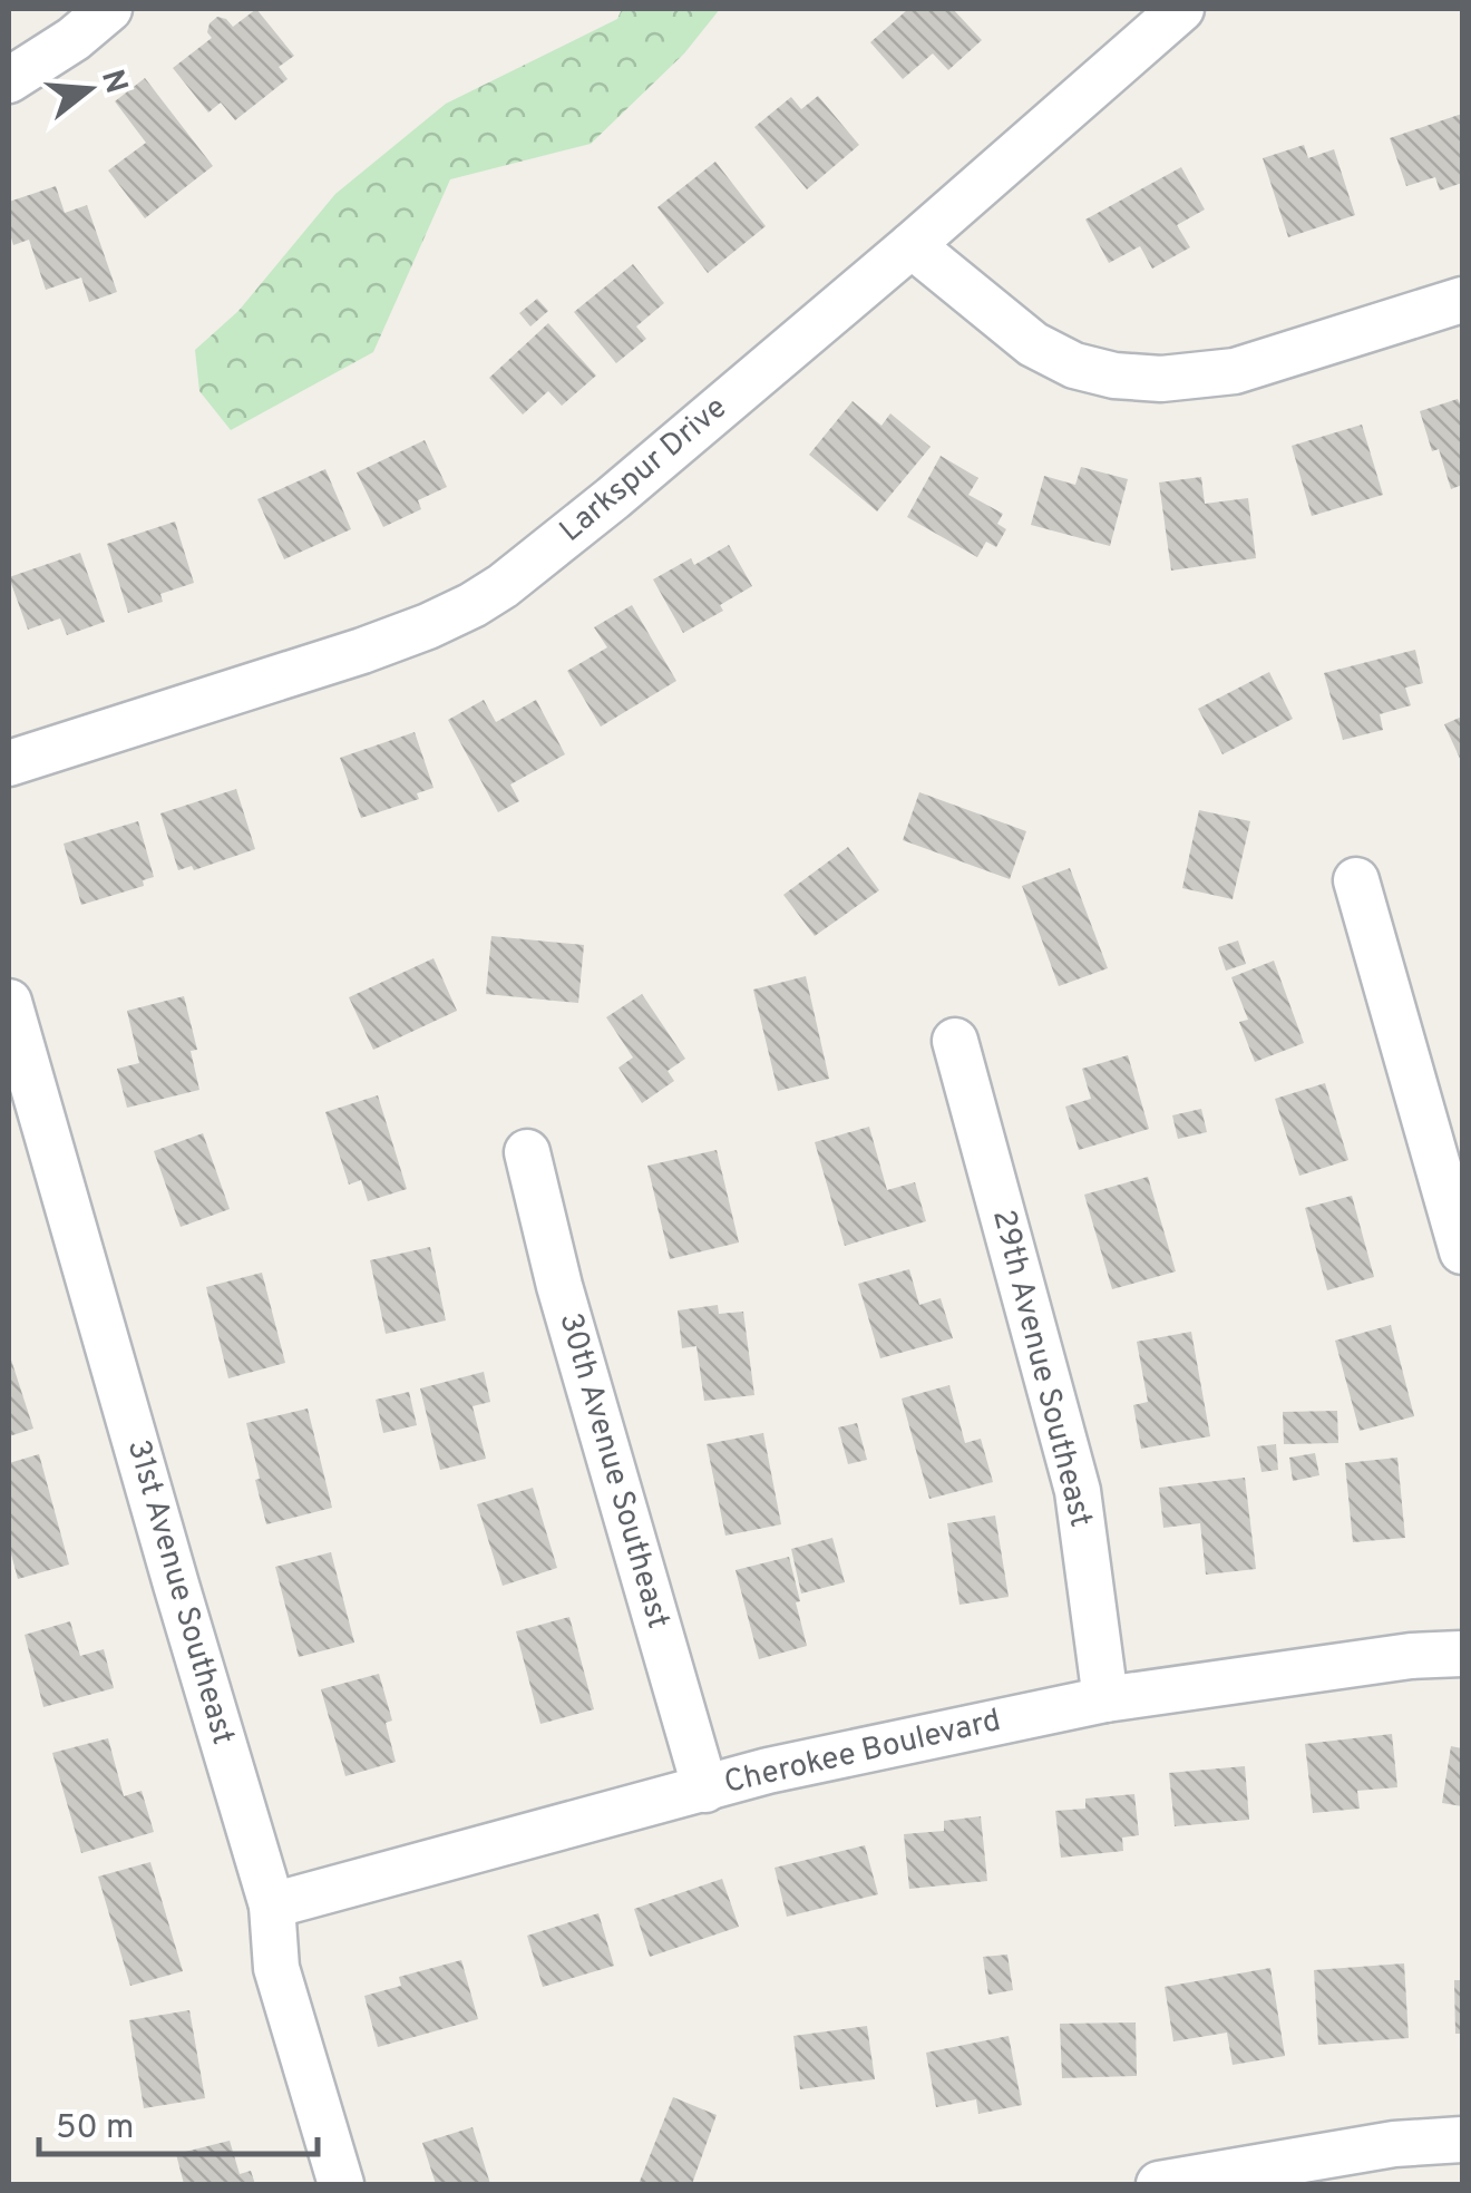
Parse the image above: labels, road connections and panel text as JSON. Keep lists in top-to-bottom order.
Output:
{
  "streets": {
    "street": [
      "Larkspur Drive",
      "29th Avenue Southeast",
      "30th Avenue Southeast",
      "31st Avenue Southeast",
      "Cherokee Boulevard"
    ]
  },
  "crossings": [
    ["29th Avenue Southeast", "Cherokee Boulevard"],
    ["30th Avenue Southeast", "Cherokee Boulevard"],
    ["31st Avenue Southeast", "Cherokee Boulevard"]
  ],
  "scale_bar": "50 m",
  "north": "right"
}
